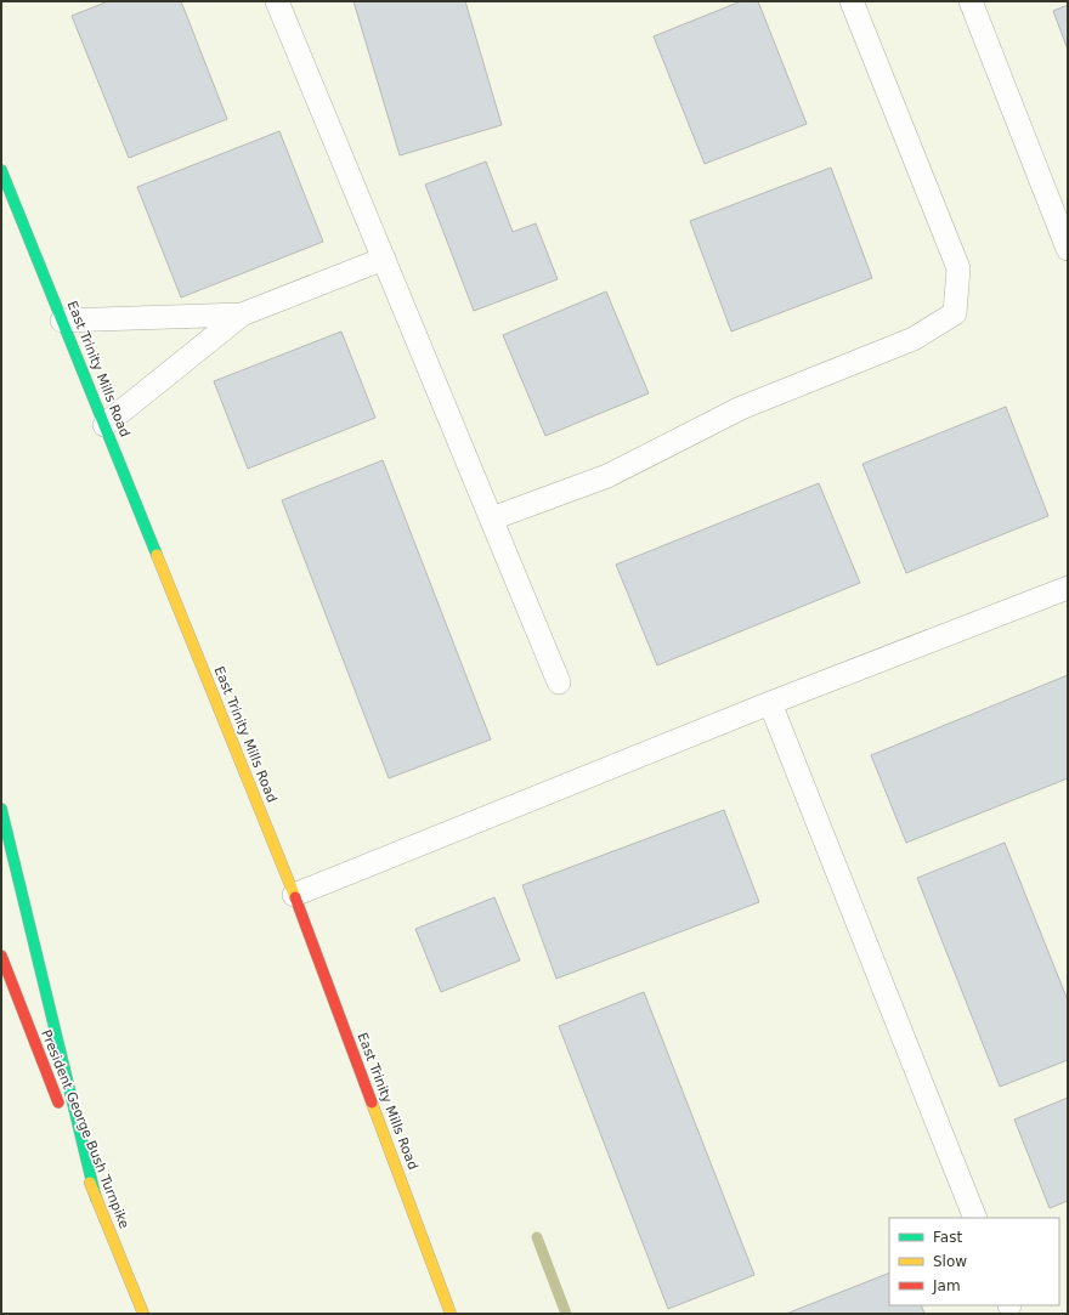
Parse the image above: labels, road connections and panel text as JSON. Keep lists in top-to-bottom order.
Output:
{
  "streets": {
    "main road": ["East Trinity Mills Road", "President George Bush Turnpike"]
  },
  "legend": ["Fast", "Slow", "Jam"]
}
